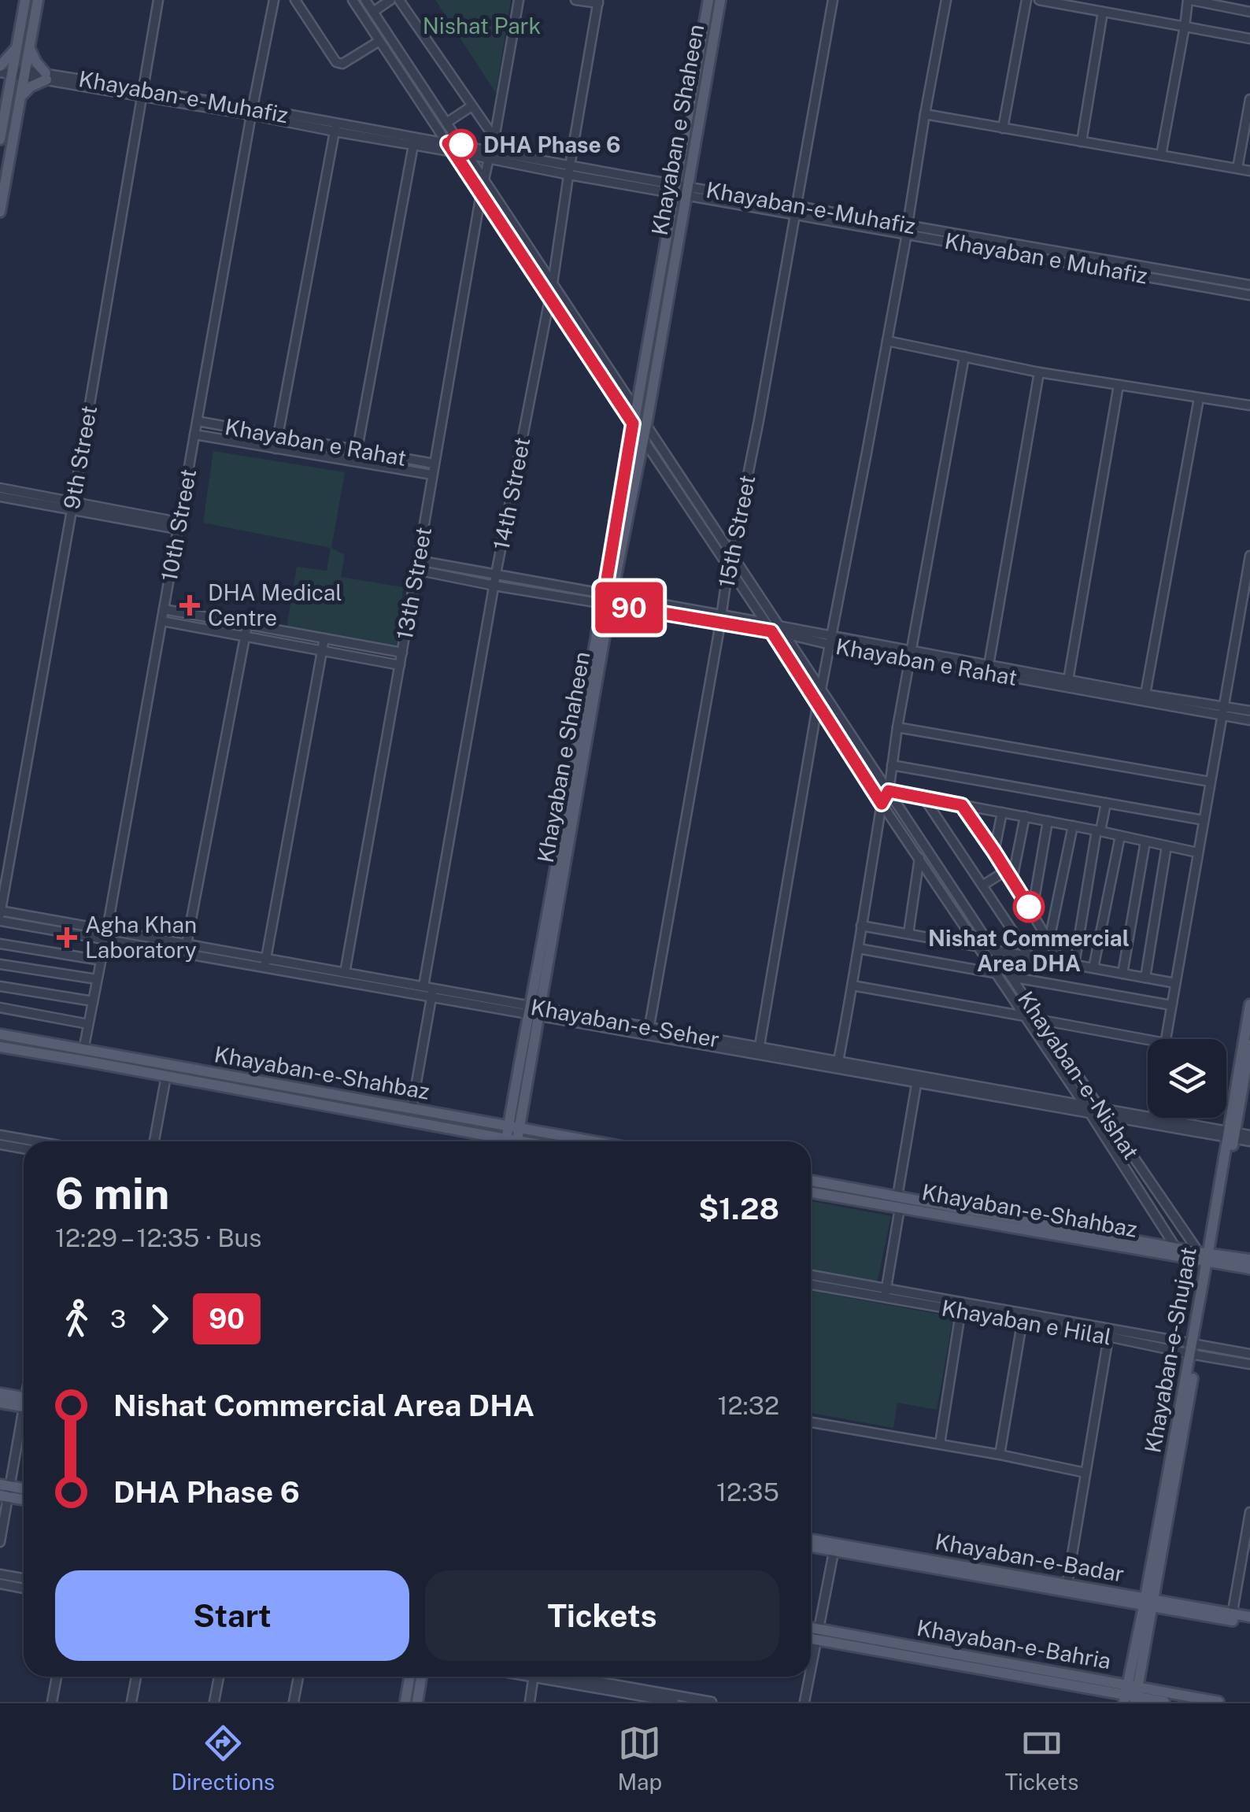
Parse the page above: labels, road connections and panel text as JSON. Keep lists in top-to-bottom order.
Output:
{
  "streets": {
    "main road": [
      "Khayaban e Shaheen",
      "Khayaban-e-Shahbaz",
      "Khayaban-e-Shujaat",
      "Khayaban-e-Badar",
      "Khayaban-e-Bahria"
    ],
    "street": [
      "Khayaban-e-Muhafiz",
      "Khayaban e Muhafiz",
      "Khayaban e Rahat",
      "9th Street",
      "14th Street",
      "10th Street",
      "15th Street",
      "13th Street",
      "Khayaban-e-Seher",
      "Khayaban-e-Nishat",
      "Khayaban e Hilal"
    ]
  },
  "crossings": [
    ["Khayaban-e-Muhafiz", "Khayaban e Shaheen"],
    ["Khayaban-e-Muhafiz", "Khayaban e Muhafiz"],
    ["Khayaban-e-Muhafiz", "9th Street"],
    ["Khayaban-e-Muhafiz", "14th Street"],
    ["Khayaban-e-Muhafiz", "10th Street"],
    ["Khayaban-e-Muhafiz", "15th Street"],
    ["Khayaban-e-Muhafiz", "13th Street"],
    ["Khayaban e Shaheen", "Khayaban e Rahat"],
    ["Khayaban e Shaheen", "Khayaban-e-Seher"],
    ["Khayaban e Shaheen", "Khayaban-e-Shahbaz"],
    ["Khayaban e Shaheen", "Khayaban-e-Nishat"],
    ["Khayaban e Rahat", "10th Street"],
    ["Khayaban e Rahat", "15th Street"],
    ["Khayaban e Rahat", "13th Street"],
    ["Khayaban e Rahat", "Khayaban-e-Nishat"],
    ["9th Street", "Khayaban-e-Seher"],
    ["14th Street", "Khayaban-e-Seher"],
    ["14th Street", "Khayaban-e-Shahbaz"],
    ["10th Street", "Khayaban-e-Seher"],
    ["10th Street", "Khayaban-e-Shahbaz"],
    ["15th Street", "Khayaban-e-Seher"],
    ["15th Street", "Khayaban-e-Nishat"],
    ["13th Street", "Khayaban-e-Seher"],
    ["Khayaban-e-Seher", "Khayaban-e-Nishat"],
    ["Khayaban-e-Seher", "Khayaban-e-Shujaat"],
    ["Khayaban-e-Shahbaz", "Khayaban-e-Nishat"],
    ["Khayaban-e-Shahbaz", "Khayaban-e-Shujaat"],
    ["Khayaban-e-Nishat", "Khayaban-e-Shujaat"],
    ["Khayaban e Hilal", "Khayaban-e-Shujaat"],
    ["Khayaban-e-Shujaat", "Khayaban-e-Badar"],
    ["Khayaban-e-Shujaat", "Khayaban-e-Bahria"]
  ],
  "parks": ["Nishat Park"],
  "places": {
    "other": ["DHA Phase 6", "Nishat Commercial Area DHA"],
    "health": ["DHA Medical Centre", "Agha Khan Laboratory"]
  },
  "lines": ["bus line 90"],
  "page": {
    "on_map": "90",
    "heading": ["6 min", "12:29 – 12:35 · Bus", "$1.28"],
    "legs": ["3", "90"],
    "list": [
      {
        "name": "Nishat Commercial Area DHA",
        "value": "12:32"
      },
      {
        "name": "DHA Phase 6",
        "value": "12:35"
      }
    ],
    "buttons": ["Start", "Tickets"],
    "tabs": ["Directions", "Map", "Tickets"]
  }
}
